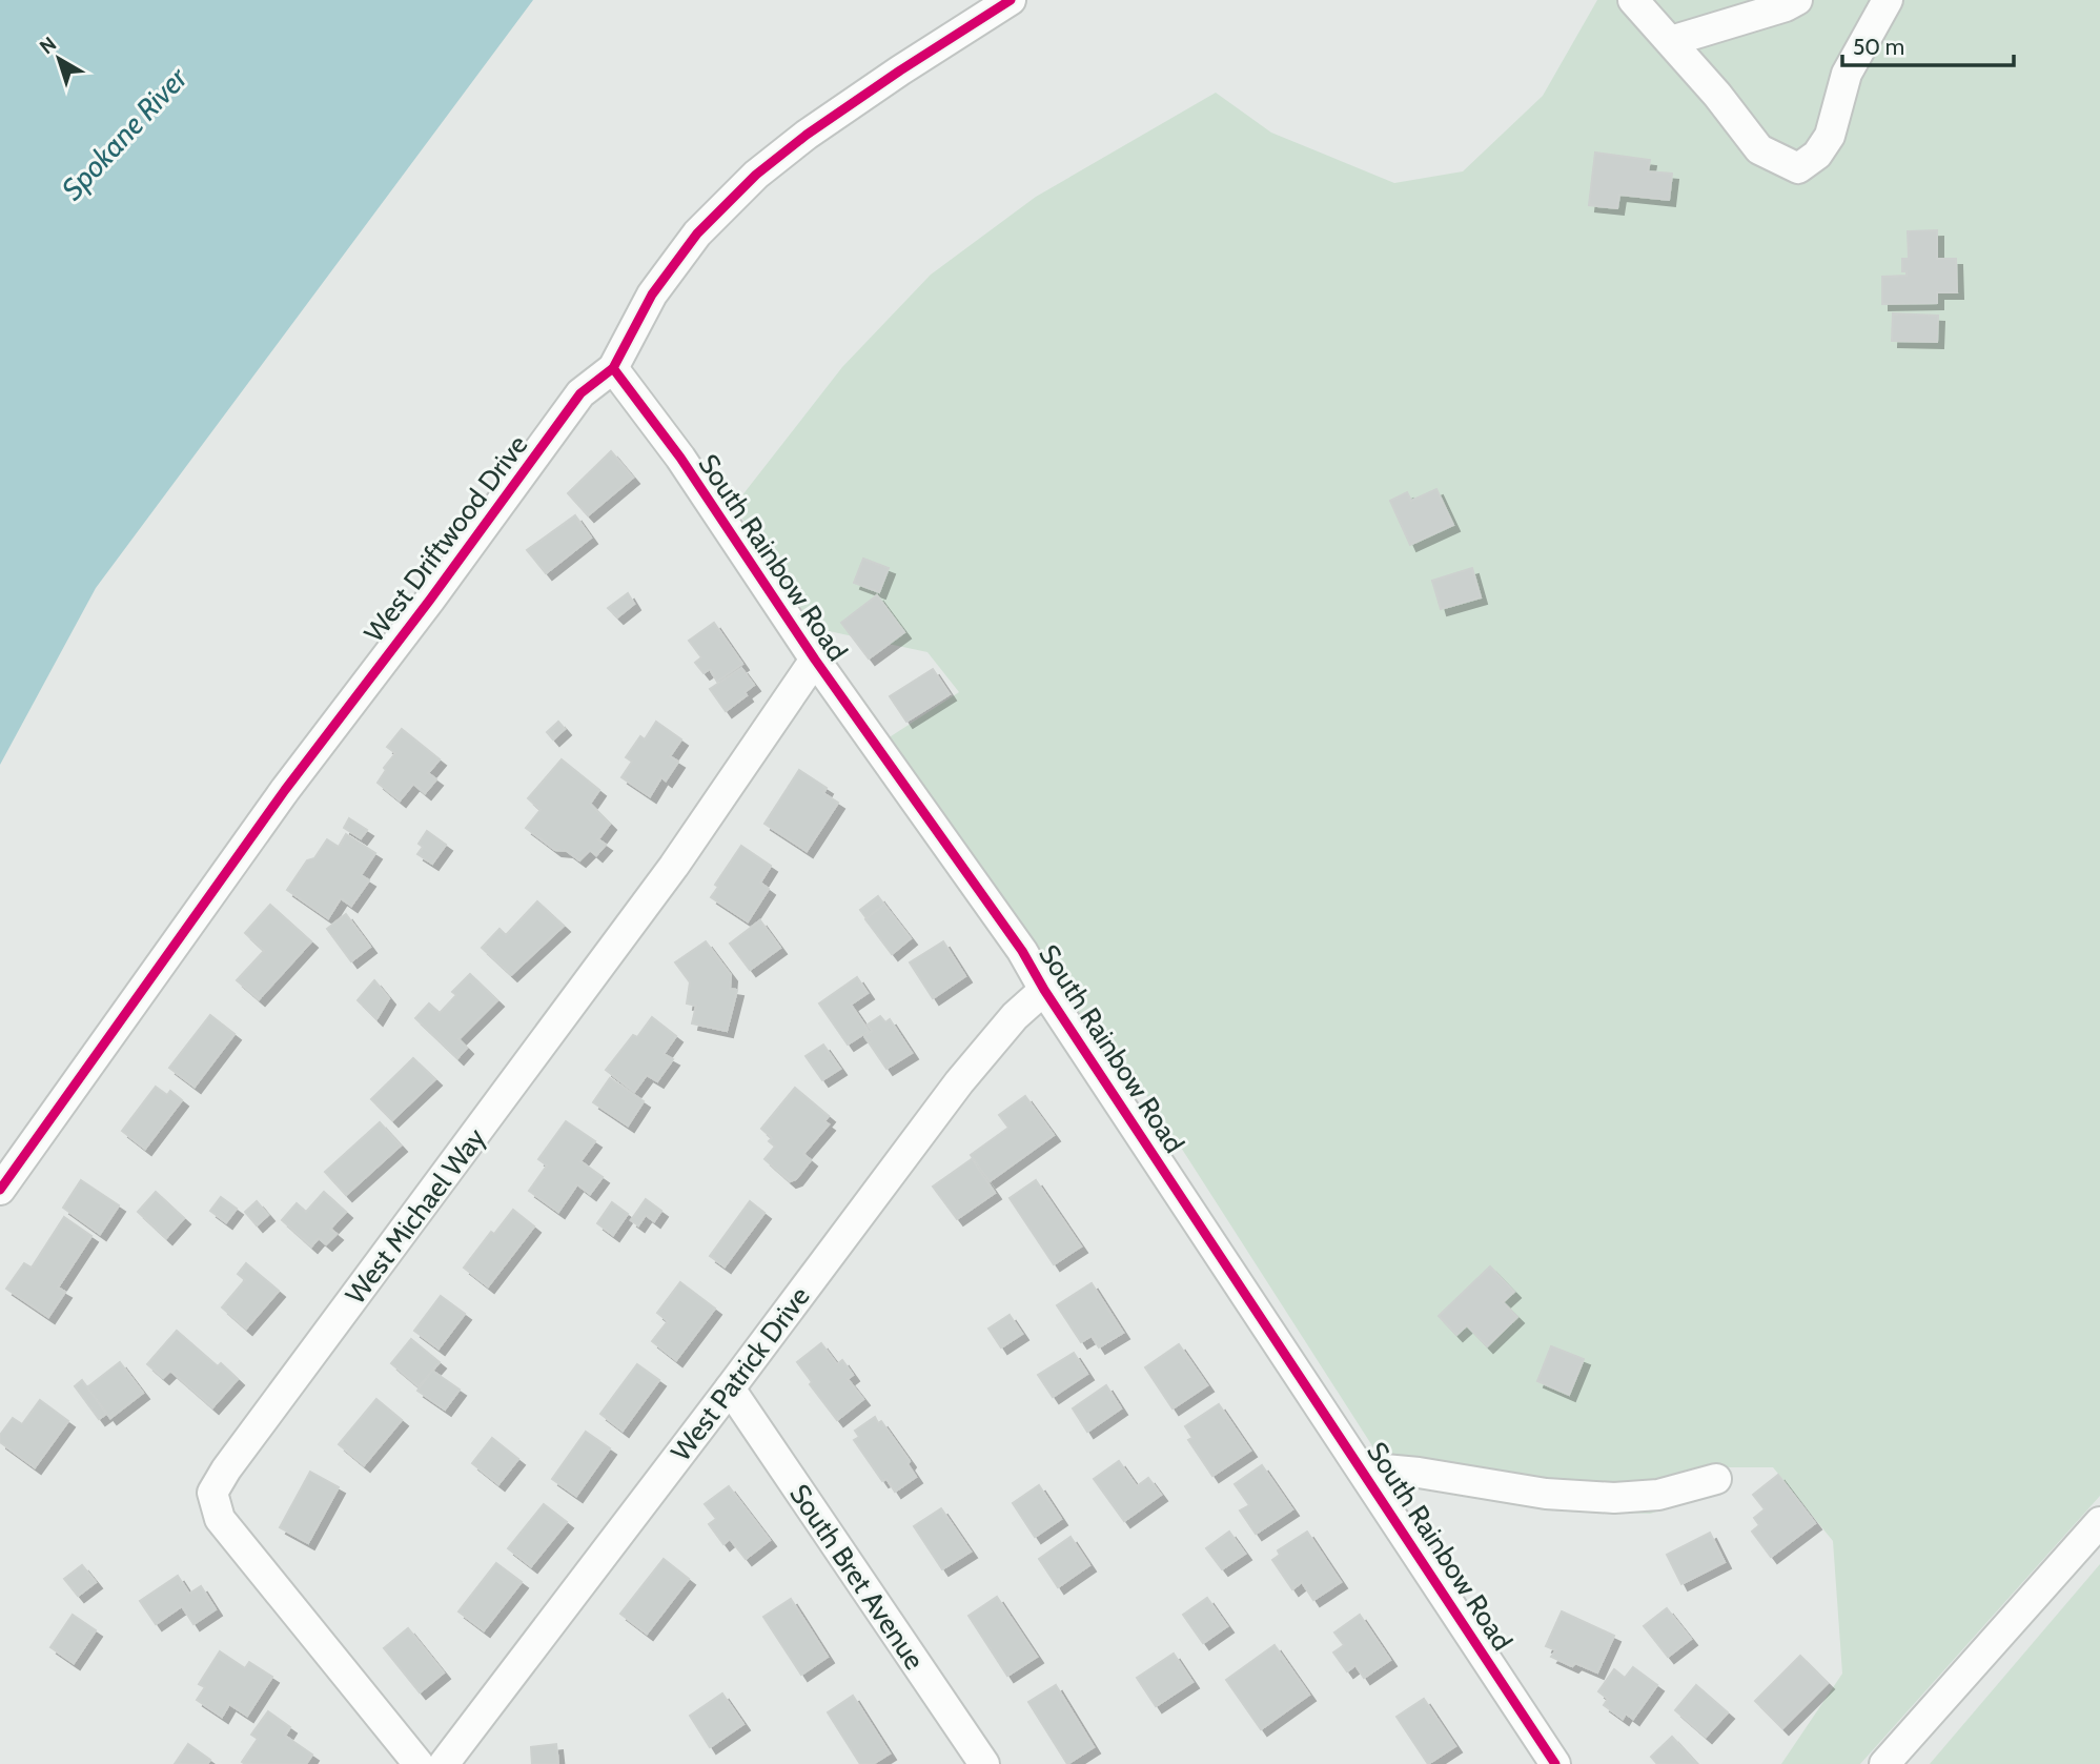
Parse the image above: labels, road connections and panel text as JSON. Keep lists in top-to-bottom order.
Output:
{
  "streets": {
    "street": [
      "West Driftwood Drive",
      "South Rainbow Road",
      "West Michael Way",
      "West Patrick Drive",
      "South Bret Avenue"
    ]
  },
  "crossings": [
    ["West Driftwood Drive", "South Rainbow Road"],
    ["South Rainbow Road", "West Michael Way"],
    ["South Rainbow Road", "West Patrick Drive"],
    ["West Patrick Drive", "South Bret Avenue"]
  ],
  "water": ["Spokane River"],
  "scale_bar": "50 m",
  "north": "top left"
}
